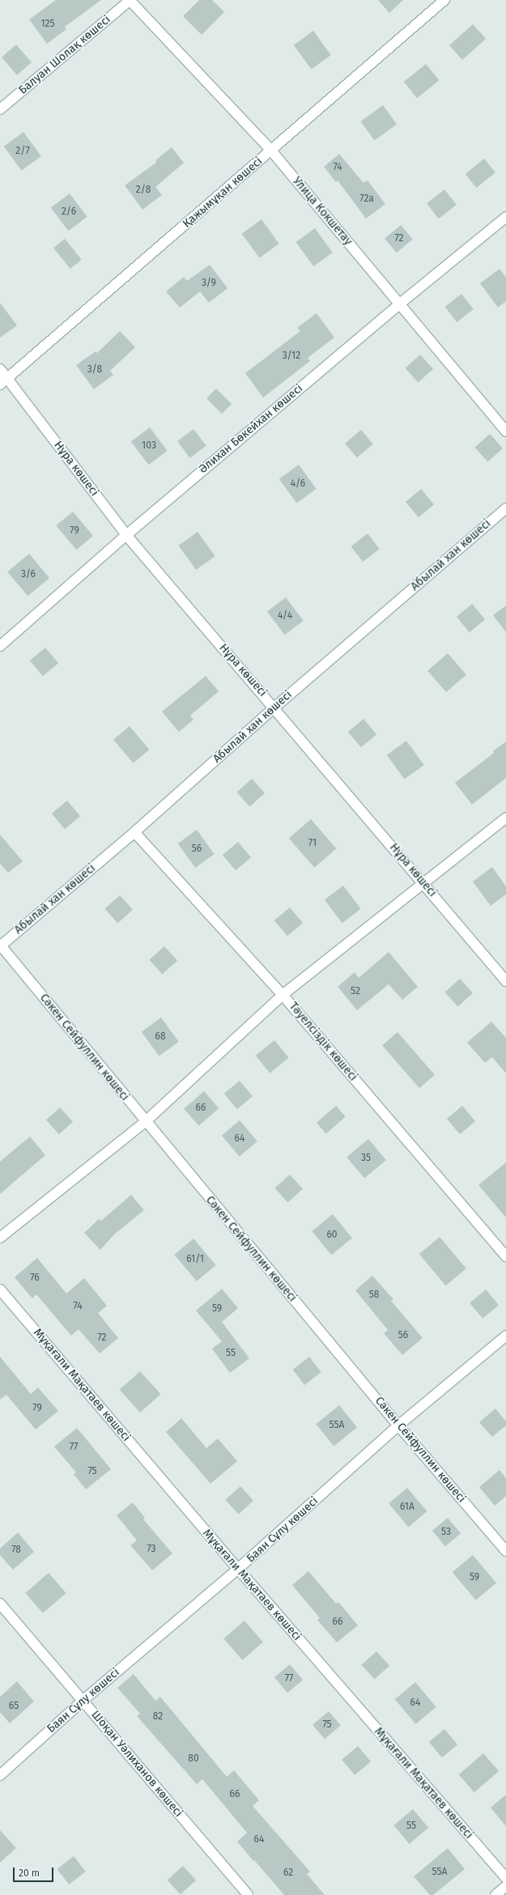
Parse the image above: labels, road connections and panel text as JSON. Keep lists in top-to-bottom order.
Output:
{
  "streets": {
    "street": [
      "Балуан Шолақ көшесі",
      "Қажымұқан көшесі",
      "Улица Кокшетау",
      "Әлихан Бөкейхан көшесі",
      "Нұра көшесі",
      "Абылай хан көшесі",
      "Тәуелсіздік көшесі",
      "Сәкен Сейфуллин көшесі",
      "Мұқағали Мақатаев көшесі",
      "Баян Сұлу көшесі",
      "Шоқан Уәлиханов көшесі"
    ]
  },
  "crossings": [
    ["Балуан Шолақ көшесі", "Улица Кокшетау"],
    ["Қажымұқан көшесі", "Улица Кокшетау"],
    ["Қажымұқан көшесі", "Нұра көшесі"],
    ["Улица Кокшетау", "Әлихан Бөкейхан көшесі"],
    ["Әлихан Бөкейхан көшесі", "Нұра көшесі"],
    ["Нұра көшесі", "Абылай хан көшесі"],
    ["Абылай хан көшесі", "Тәуелсіздік көшесі"],
    ["Абылай хан көшесі", "Сәкен Сейфуллин көшесі"],
    ["Сәкен Сейфуллин көшесі", "Баян Сұлу көшесі"],
    ["Мұқағали Мақатаев көшесі", "Баян Сұлу көшесі"],
    ["Баян Сұлу көшесі", "Шоқан Уәлиханов көшесі"]
  ],
  "house_numbers": [
    "125",
    "2/7",
    "74",
    "2/8",
    "72а",
    "2/6",
    "72",
    "3/9",
    "3/12",
    "3/8",
    "103",
    "4/6",
    "79",
    "3/6",
    "4/4",
    "71",
    "56",
    "52",
    "68",
    "66",
    "64",
    "35",
    "60",
    "61/1",
    "76",
    "58",
    "74",
    "59",
    "56",
    "72",
    "55",
    "79",
    "55А",
    "77",
    "75",
    "61А",
    "53",
    "73",
    "78",
    "59",
    "66",
    "77",
    "64",
    "65",
    "82",
    "75",
    "80",
    "66",
    "55",
    "64",
    "55А",
    "62"
  ],
  "scale_bar": "20 m"
}
